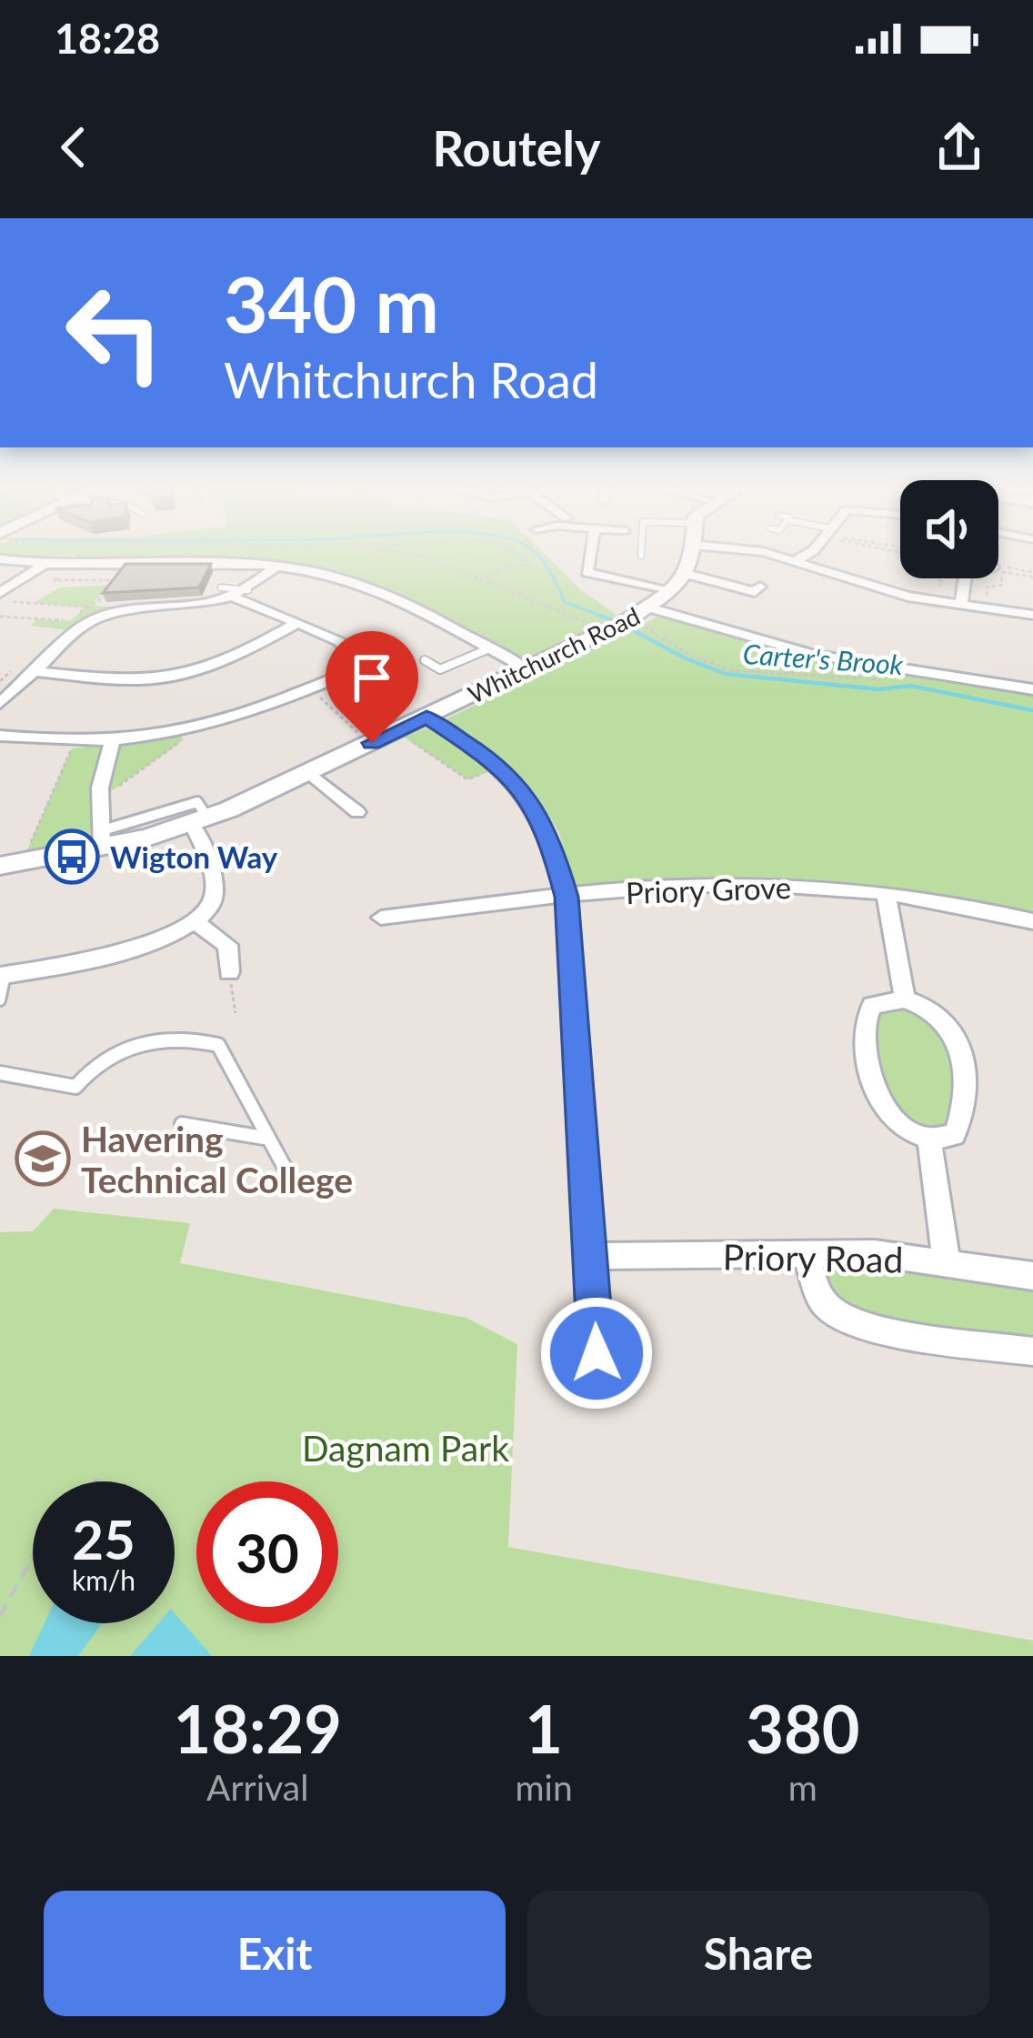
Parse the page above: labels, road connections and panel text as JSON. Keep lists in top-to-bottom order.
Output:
{
  "streets": {
    "street": ["Whitchurch Road", "Priory Grove", "Priory Road"]
  },
  "water": ["Carter's Brook"],
  "parks": ["Dagnam Park"],
  "places": {
    "bus stop": ["Wigton Way"],
    "school or university": ["Havering Technical College"]
  },
  "page": {
    "status": "18:28",
    "header": "Routely",
    "turn": ["340 m", "Whitchurch Road"],
    "speed": "25 km/h",
    "limit": "30",
    "eta": [
      "18:29",
      "Arrival",
      "1",
      "min",
      "380",
      "m"
    ],
    "buttons": ["Exit", "Share"]
  }
}
